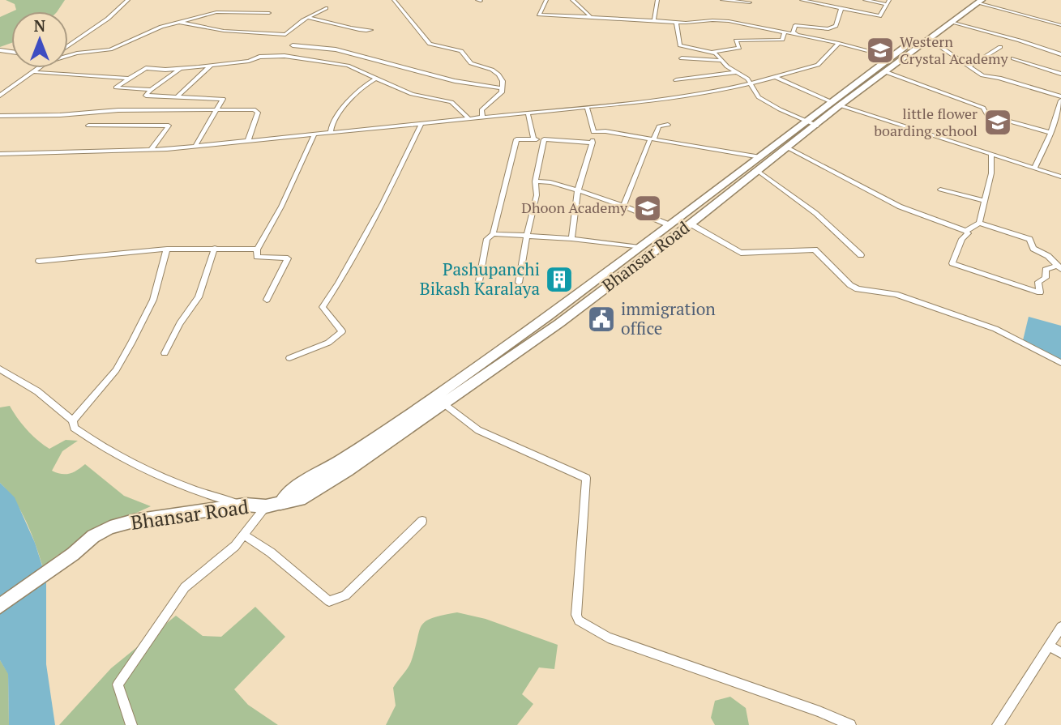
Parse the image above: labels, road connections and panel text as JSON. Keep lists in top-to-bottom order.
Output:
{
  "streets": {
    "main road": ["Bhansar Road"]
  },
  "places": {
    "school or university": ["Western Crystal Academy", "little flower boarding school", "Dhoon Academy"],
    "building": ["Pashupanchi Bikash Karalaya"],
    "public building": ["immigration office"]
  },
  "north": "top"
}
